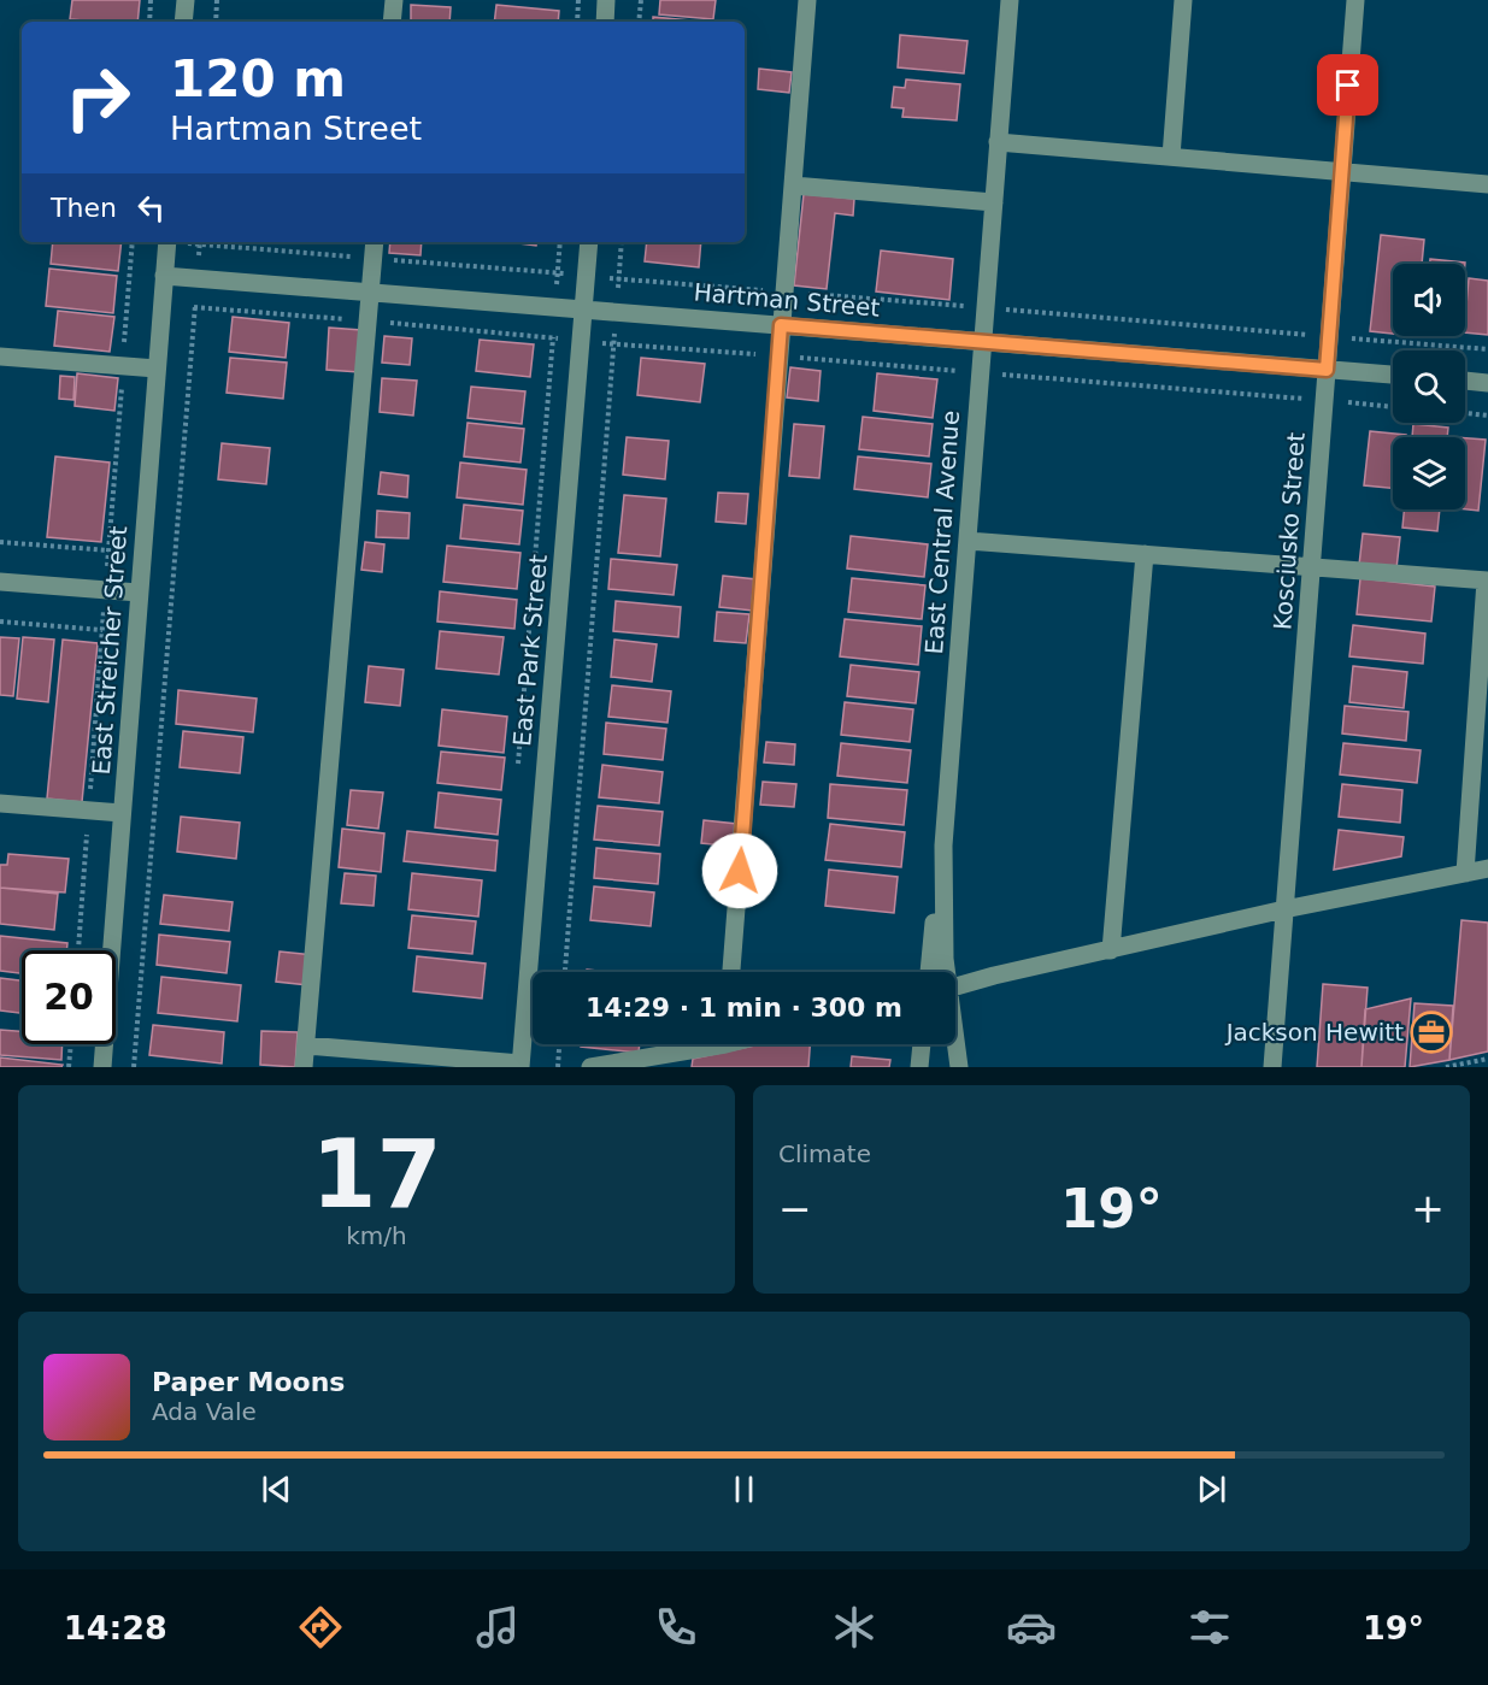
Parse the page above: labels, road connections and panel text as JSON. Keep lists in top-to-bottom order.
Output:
{
  "streets": {
    "street": [
      "Hartman Street",
      "Kosciusko Street",
      "East Central Avenue",
      "East Streicher Street",
      "East Park Street"
    ]
  },
  "crossings": [
    ["Hartman Street", "Kosciusko Street"],
    ["Hartman Street", "East Central Avenue"],
    ["Hartman Street", "East Streicher Street"],
    ["Hartman Street", "East Park Street"]
  ],
  "places": {
    "office": ["Jackson Hewitt"]
  },
  "page": {
    "turn": ["120 m", "Hartman Street"],
    "then": "Then",
    "limit": "20",
    "trip": "14:29 · 1 min · 300 m",
    "tile": [
      ["17", "km/h"],
      "Climate"
    ],
    "heat": ["−", "19°", "+"],
    "song": ["Paper Moons", "Ada Vale"],
    "tabs": ["14:28", "19°"]
  }
}
